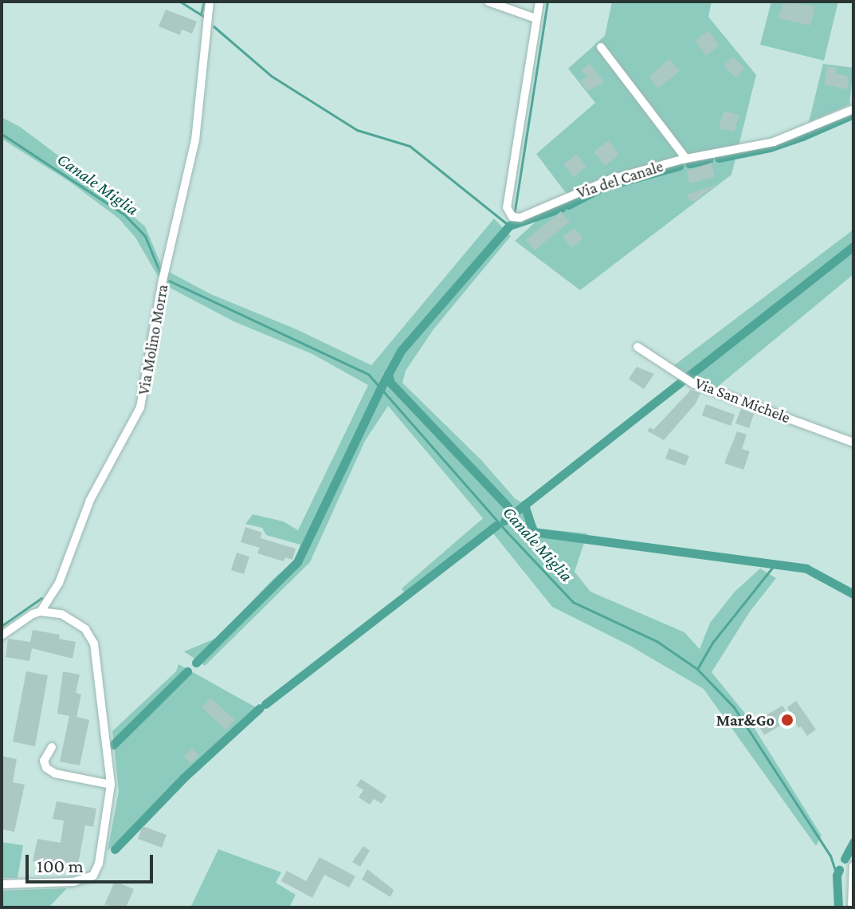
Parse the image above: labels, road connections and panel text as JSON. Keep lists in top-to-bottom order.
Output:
{
  "streets": {
    "street": ["Via del Canale", "Via Molino Morra", "Via San Michele"]
  },
  "water": ["Canale Miglia"],
  "places": ["Mar&Go"],
  "scale_bar": "100 m"
}
